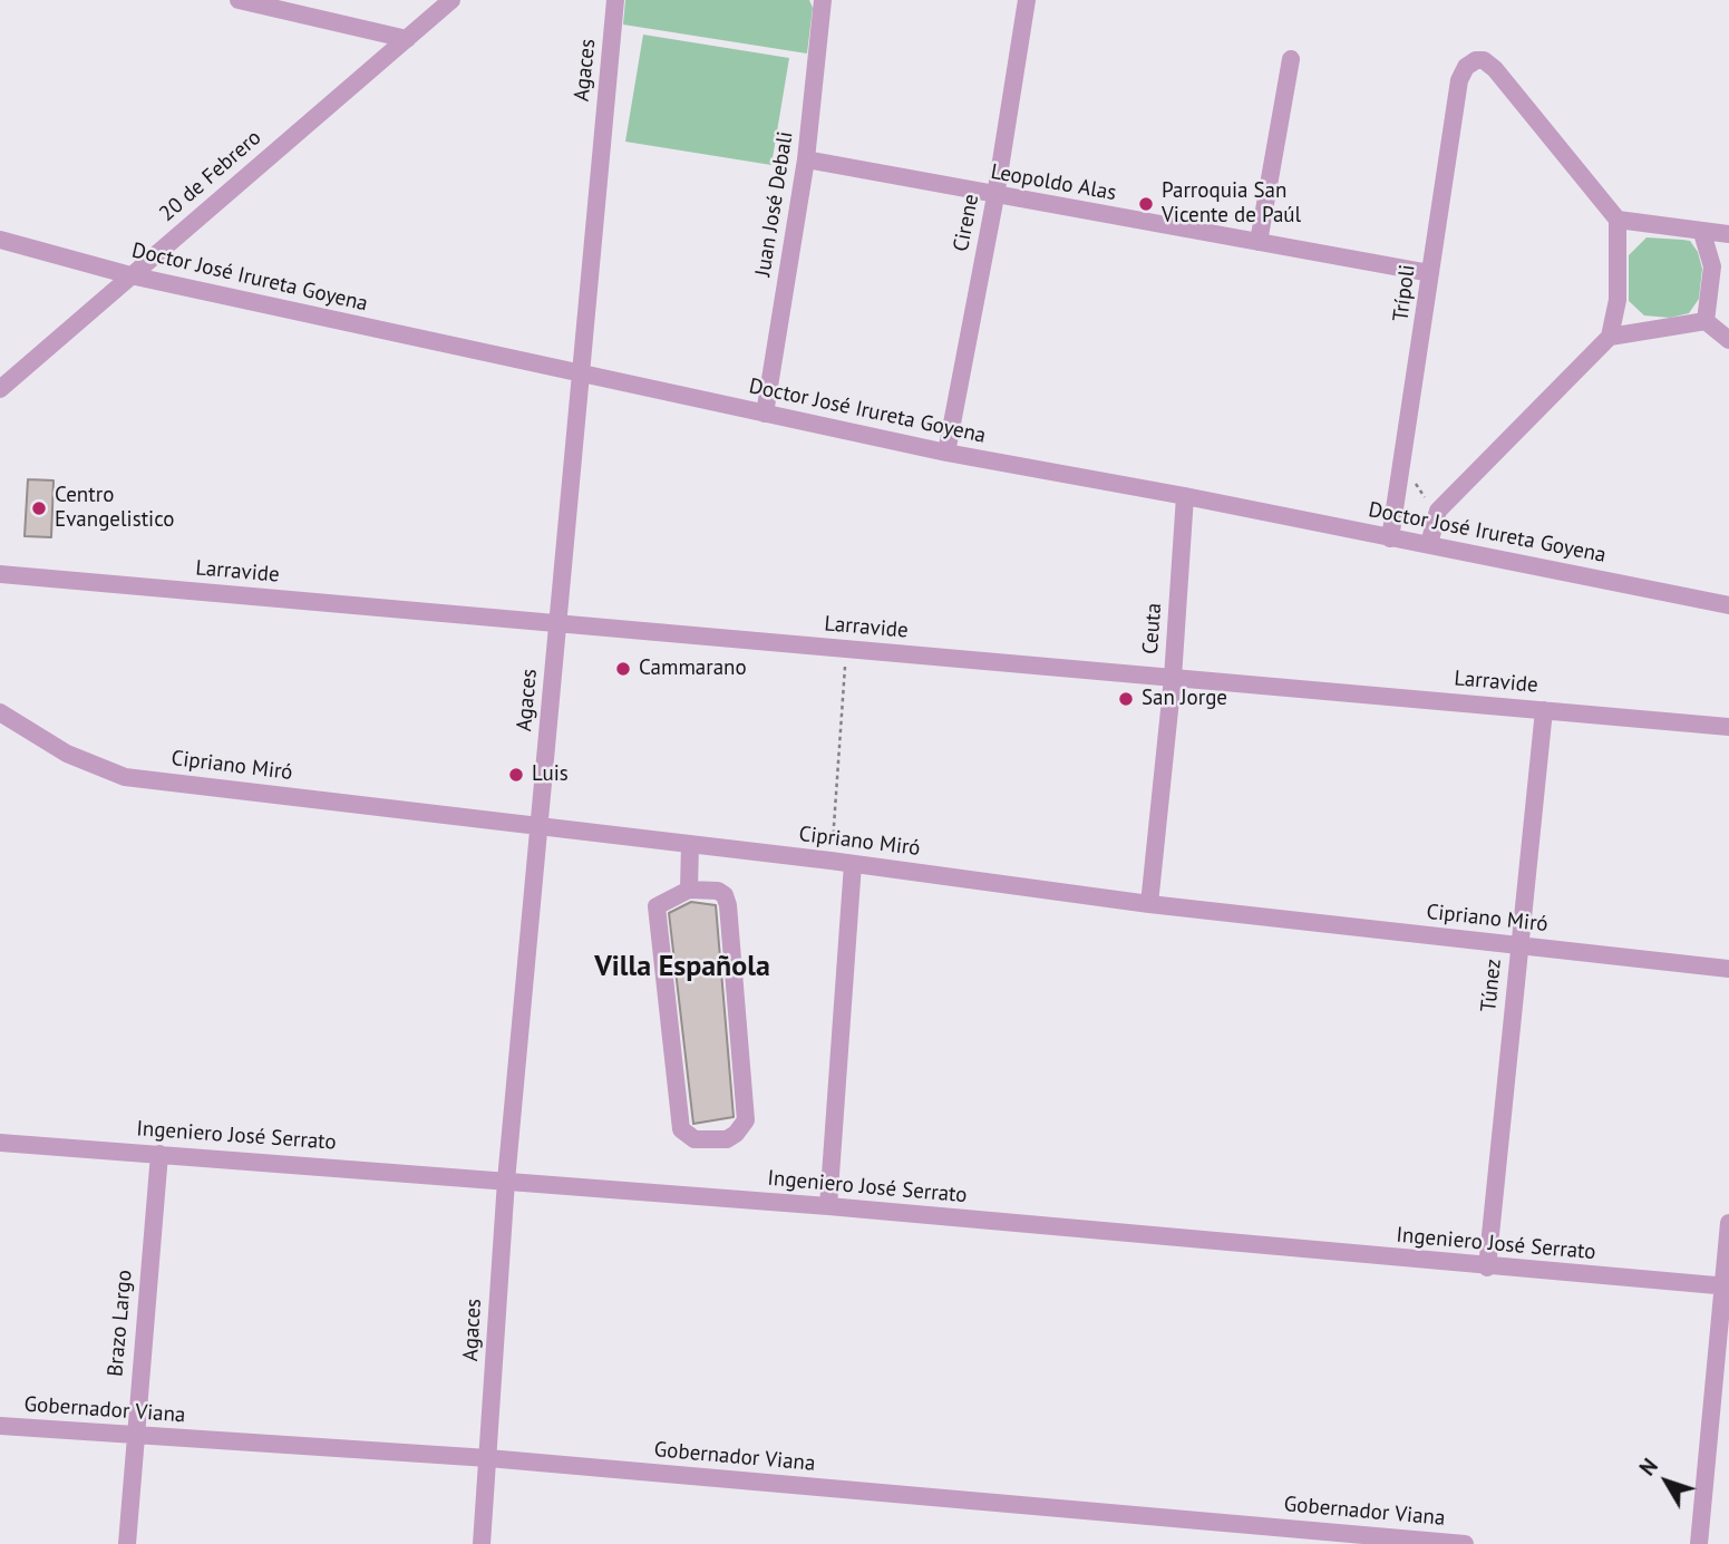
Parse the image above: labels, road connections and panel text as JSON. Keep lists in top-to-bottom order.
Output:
{
  "streets": {
    "street": [
      "Agaces",
      "20 de Febrero",
      "Leopoldo Alas",
      "Juan José Debali",
      "Cirene",
      "Doctor José Irureta Goyena",
      "Trípoli",
      "Larravide",
      "Ceuta",
      "Cipriano Miró",
      "Túnez",
      "Ingeniero José Serrato",
      "Brazo Largo",
      "Gobernador Viana"
    ]
  },
  "crossings": [
    ["Agaces", "Doctor José Irureta Goyena"],
    ["Agaces", "Larravide"],
    ["Agaces", "Cipriano Miró"],
    ["Agaces", "Ingeniero José Serrato"],
    ["Agaces", "Gobernador Viana"],
    ["20 de Febrero", "Doctor José Irureta Goyena"],
    ["Leopoldo Alas", "Juan José Debali"],
    ["Leopoldo Alas", "Cirene"],
    ["Leopoldo Alas", "Trípoli"],
    ["Juan José Debali", "Doctor José Irureta Goyena"],
    ["Cirene", "Doctor José Irureta Goyena"],
    ["Doctor José Irureta Goyena", "Trípoli"],
    ["Doctor José Irureta Goyena", "Ceuta"],
    ["Larravide", "Ceuta"],
    ["Larravide", "Túnez"],
    ["Ceuta", "Cipriano Miró"],
    ["Cipriano Miró", "Túnez"],
    ["Túnez", "Ingeniero José Serrato"],
    ["Ingeniero José Serrato", "Brazo Largo"],
    ["Brazo Largo", "Gobernador Viana"]
  ],
  "districts": ["Villa Española"],
  "places": [
    "Parroquia San Vicente de Paúl",
    "Centro Evangelistico",
    "Cammarano",
    "San Jorge",
    "Luis"
  ],
  "north": "top left"
}
